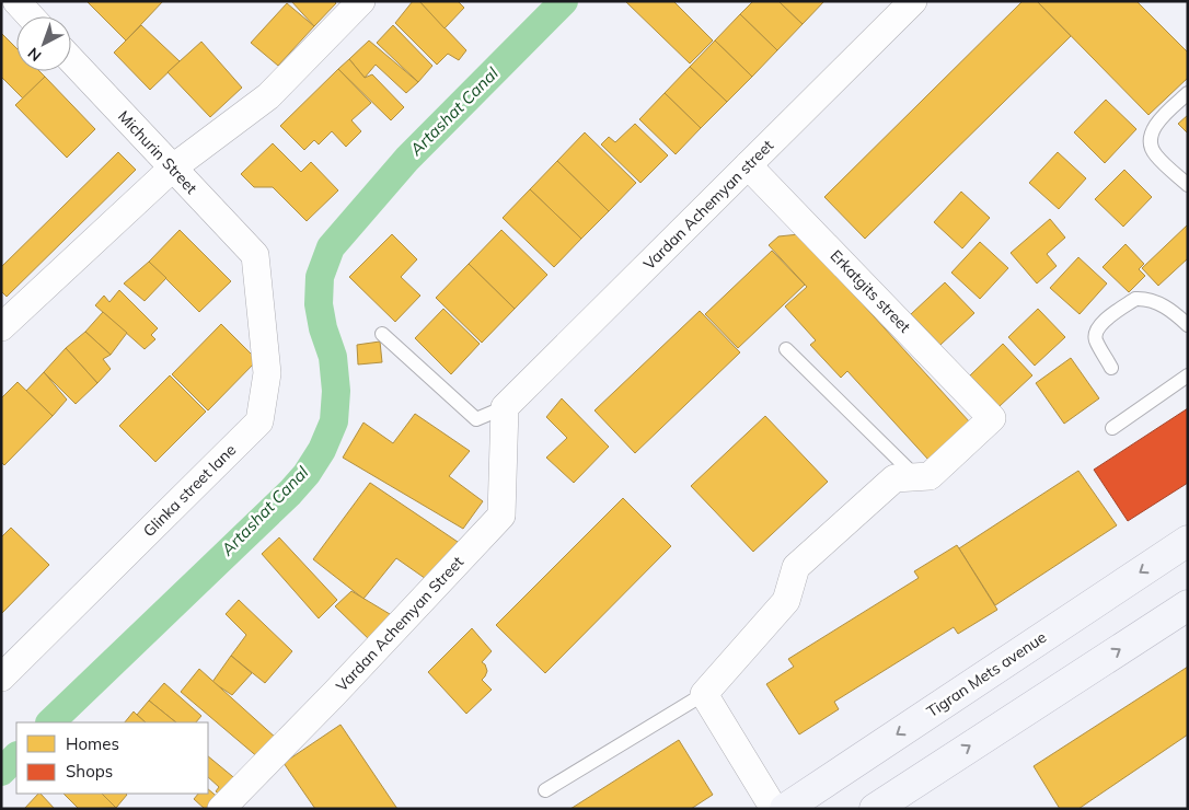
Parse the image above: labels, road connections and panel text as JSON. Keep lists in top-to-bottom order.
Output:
{
  "streets": {
    "main road": ["Tigran Mets avenue"],
    "street": [
      "Michurin Street",
      "Vardan Achemyan street",
      "Erkatgits street",
      "Glinka street lane",
      "Vardan Achemyan Street"
    ]
  },
  "crossings": [
    ["Michurin Street", "Glinka street lane"],
    ["Vardan Achemyan street", "Erkatgits street"],
    ["Vardan Achemyan street", "Vardan Achemyan Street"]
  ],
  "water": ["Artashat Canal"],
  "legend": ["Homes", "Shops"],
  "north": "bottom left"
}
